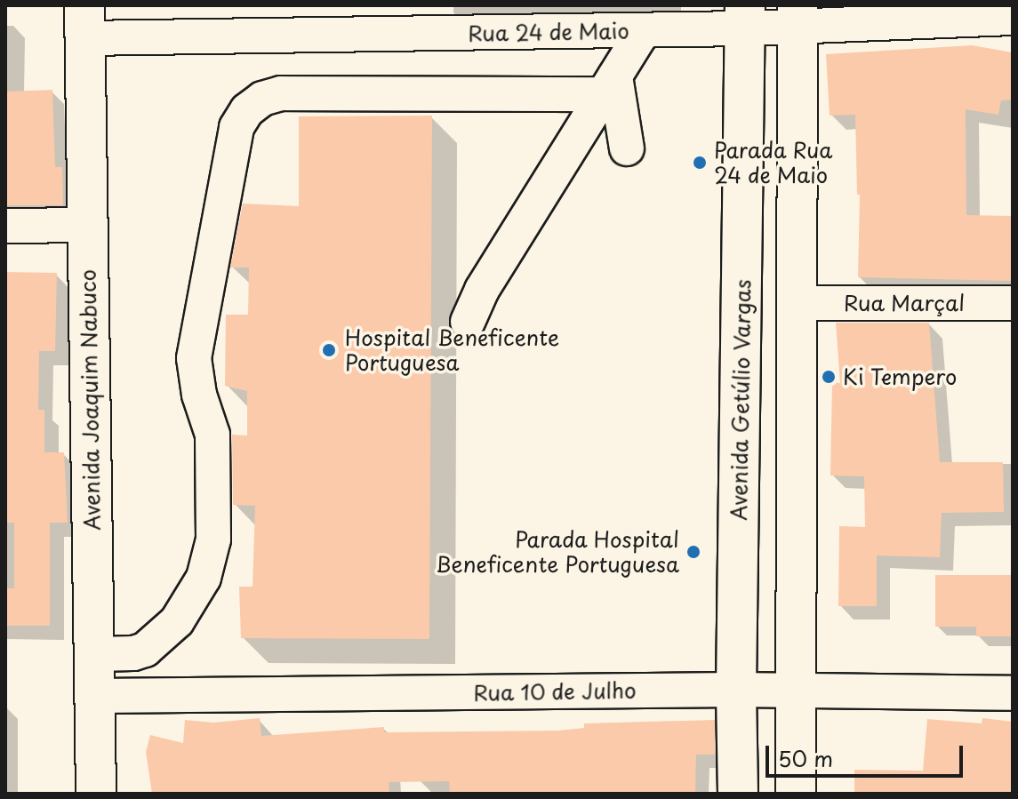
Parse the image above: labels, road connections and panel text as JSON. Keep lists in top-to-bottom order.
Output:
{
  "streets": {
    "main road": ["Avenida Joaquim Nabuco", "Avenida Getúlio Vargas"],
    "street": ["Rua 24 de Maio", "Rua Marçal", "Rua 10 de Julho"]
  },
  "crossings": [
    ["Rua 24 de Maio", "Avenida Joaquim Nabuco"],
    ["Rua 24 de Maio", "Avenida Getúlio Vargas"],
    ["Avenida Joaquim Nabuco", "Rua 10 de Julho"],
    ["Avenida Getúlio Vargas", "Rua 10 de Julho"]
  ],
  "places": [
    "Parada Rua 24 de Maio",
    "Hospital Beneficente Portuguesa",
    "Ki Tempero",
    "Parada Hospital Beneficente Portuguesa"
  ],
  "scale_bar": "50 m"
}
